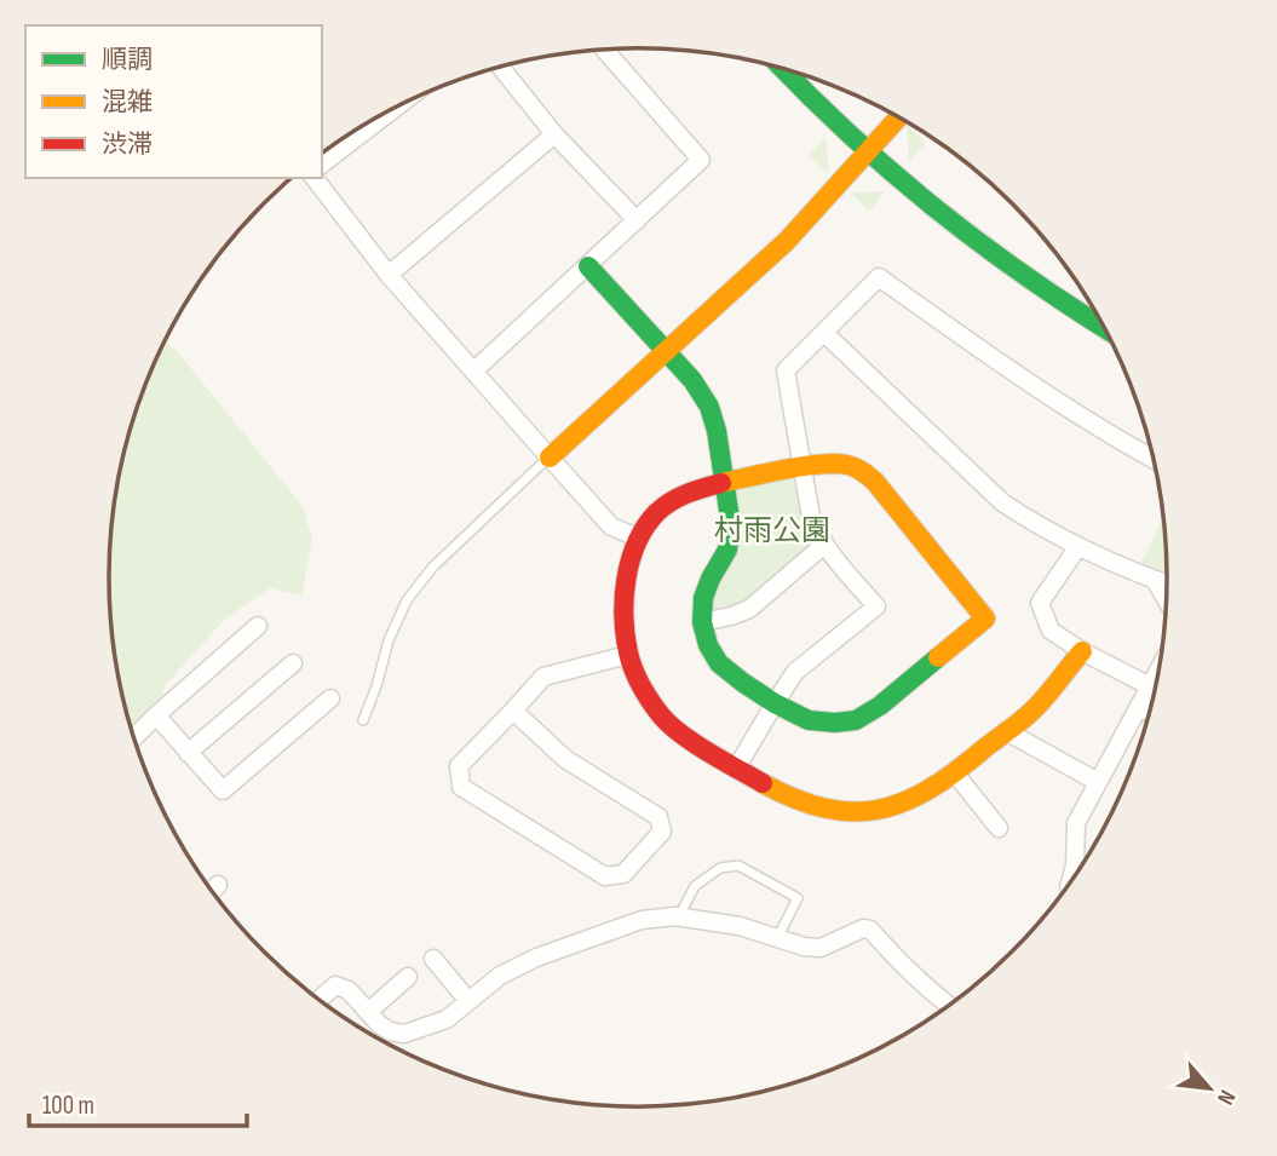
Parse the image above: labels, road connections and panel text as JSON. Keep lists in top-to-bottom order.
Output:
{
  "parks": ["村雨公園"],
  "legend": ["順調", "混雑", "渋滞"],
  "scale_bar": "100 m",
  "north": "bottom right"
}
